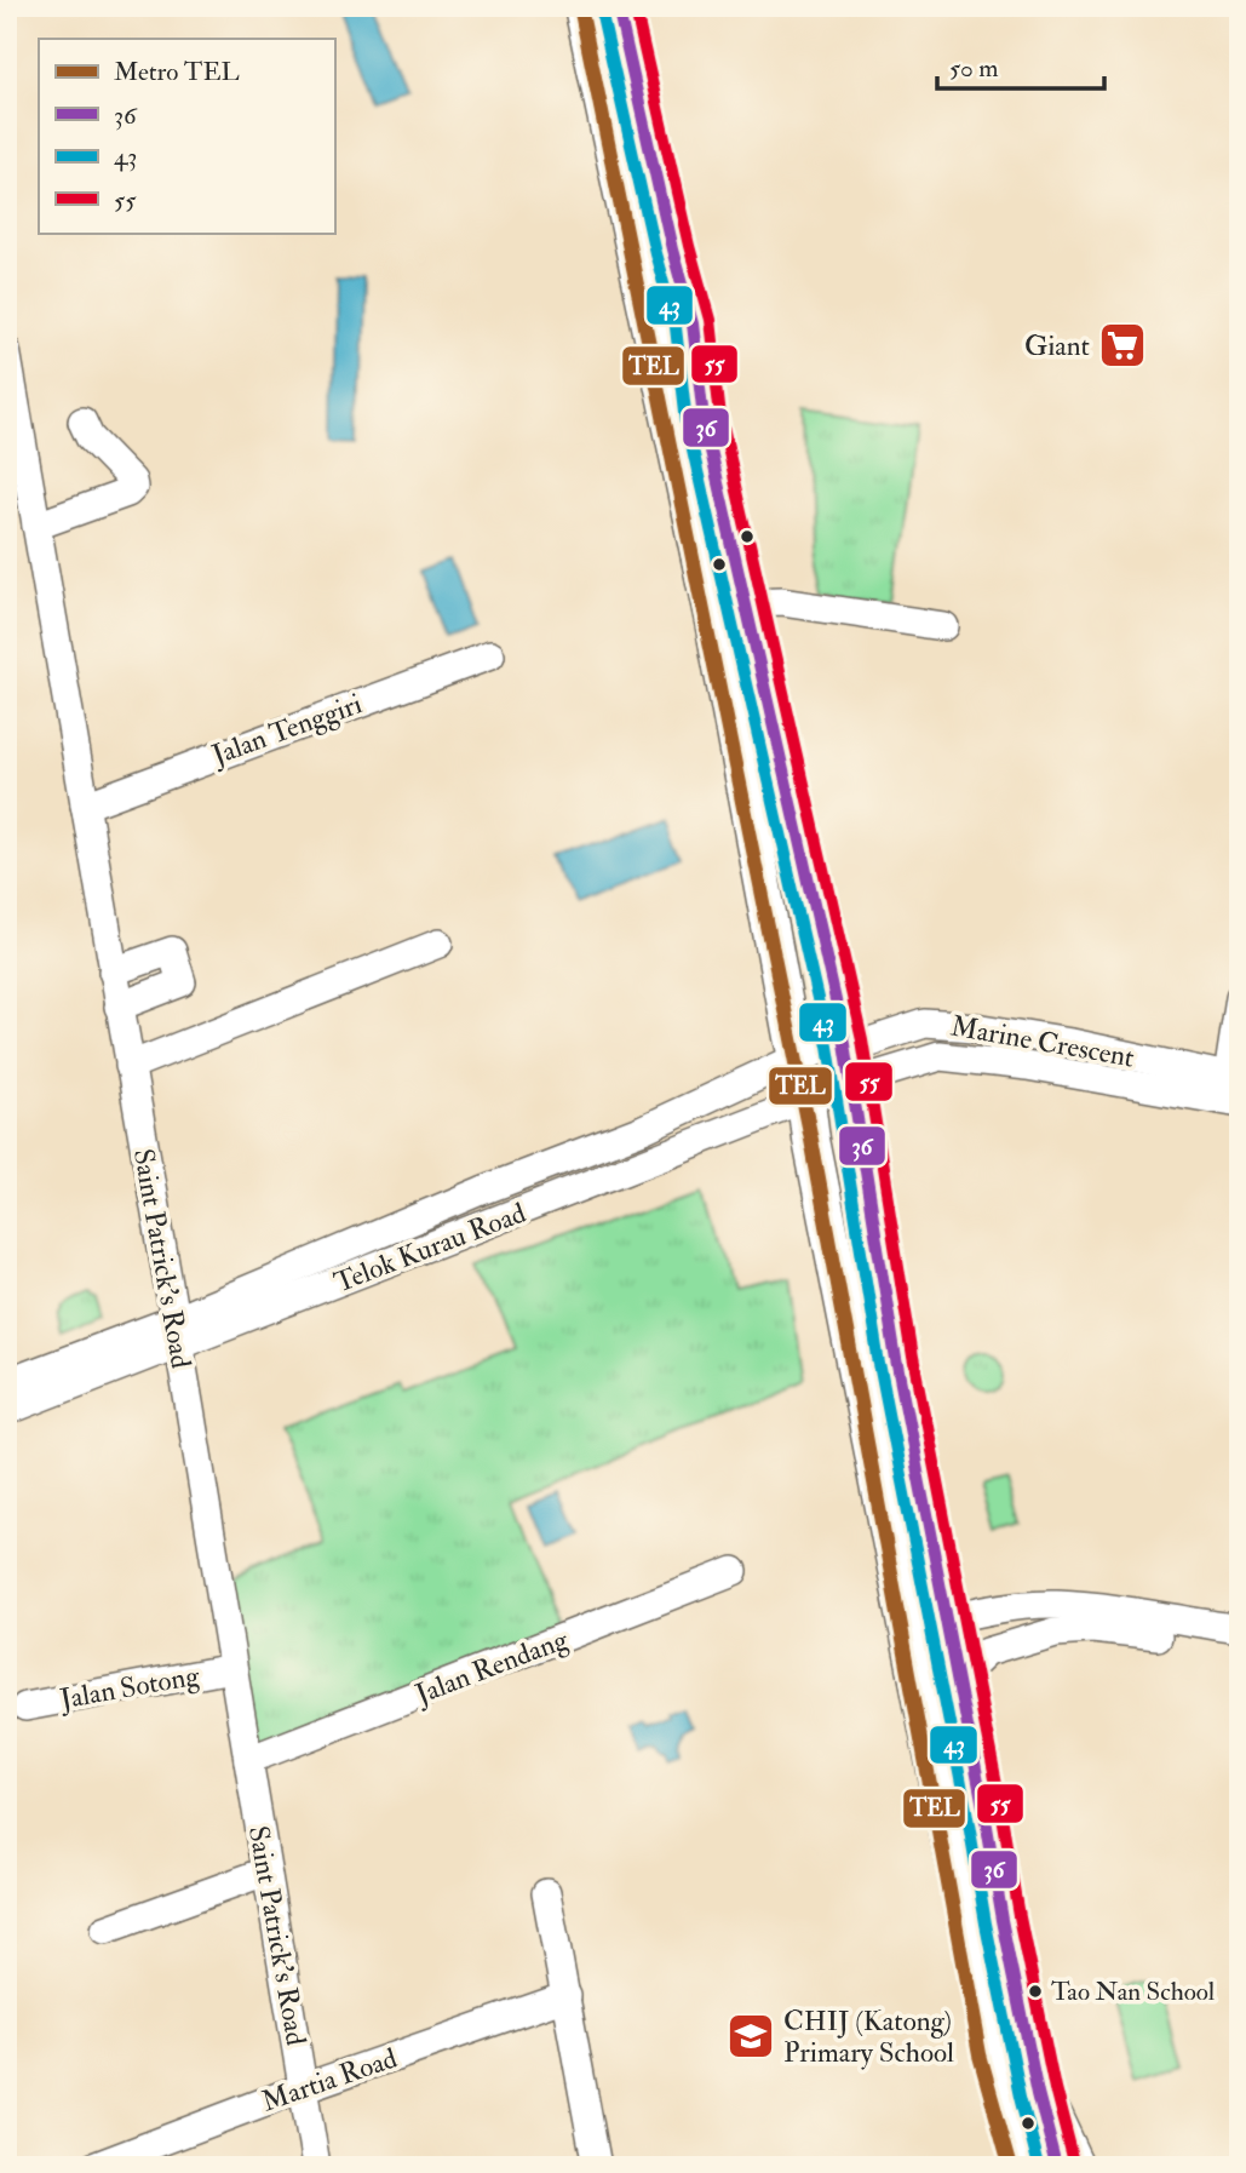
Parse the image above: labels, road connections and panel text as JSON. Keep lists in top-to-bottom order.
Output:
{
  "streets": {
    "street": [
      "Jalan Tenggiri",
      "Marine Crescent",
      "Telok Kurau Road",
      "Saint Patrick's Road",
      "Jalan Rendang",
      "Jalan Sotong",
      "Martia Road"
    ]
  },
  "crossings": [
    ["Jalan Tenggiri", "Saint Patrick's Road"],
    ["Marine Crescent", "Telok Kurau Road"],
    ["Telok Kurau Road", "Saint Patrick's Road"],
    ["Saint Patrick's Road", "Jalan Rendang"],
    ["Saint Patrick's Road", "Jalan Sotong"],
    ["Saint Patrick's Road", "Martia Road"]
  ],
  "places": {
    "supermarket": ["Giant"],
    "other": ["Tao Nan School"],
    "school or university": ["CHIJ (Katong) Primary School"]
  },
  "lines": [
    "metro line TEL",
    "transit line 36",
    "transit line 55",
    "transit line 43"
  ],
  "legend": [
    "Metro TEL",
    "36",
    "43",
    "55"
  ],
  "scale_bar": "50 m"
}
